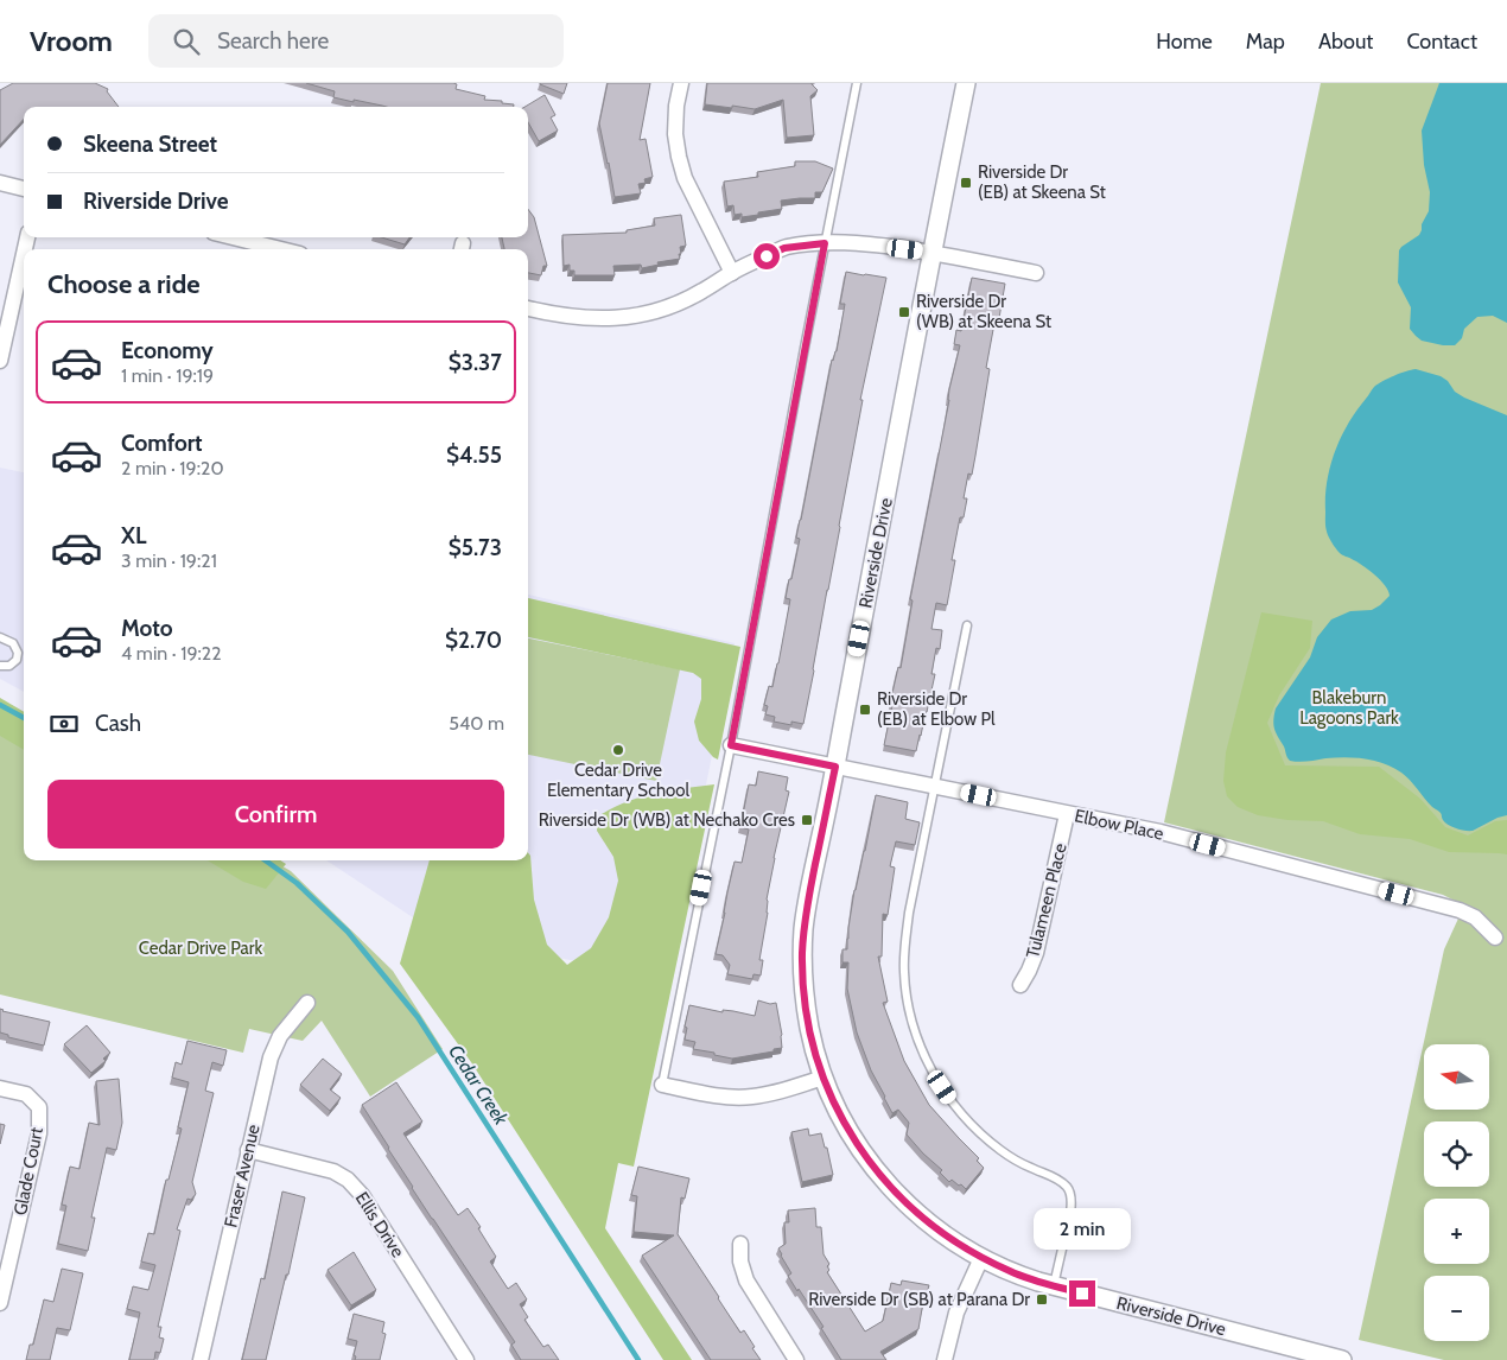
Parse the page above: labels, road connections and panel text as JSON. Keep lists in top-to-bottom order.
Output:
{
  "streets": {
    "street": [
      "Riverside Drive",
      "Elbow Place",
      "Tulameen Place",
      "Glade Court",
      "Fraser Avenue",
      "Ellis Drive"
    ]
  },
  "crossings": [
    ["Riverside Drive", "Elbow Place"],
    ["Elbow Place", "Tulameen Place"],
    ["Fraser Avenue", "Ellis Drive"]
  ],
  "water": ["Cedar Creek"],
  "parks": ["Blakeburn Lagoons Park", "Cedar Drive Park"],
  "places": {
    "transit": [
      "Riverside Dr (EB) at Skeena St",
      "Riverside Dr (WB) at Skeena St",
      "Riverside Dr (EB) at Elbow Pl",
      "Riverside Dr (WB) at Nechako Cres",
      "Riverside Dr (SB) at Parana Dr"
    ],
    "other": ["Cedar Drive Elementary School"]
  },
  "north": "left",
  "page": {
    "header": "Vroom",
    "search": "Search here",
    "nav": [
      "Home",
      "Map",
      "About",
      "Contact"
    ],
    "banner": ["Skeena Street", "Riverside Drive"],
    "heading": "Choose a ride",
    "list": [
      {
        "name": "Economy",
        "note": "1 min · 19:19",
        "value": "$3.37"
      },
      {
        "name": "Comfort",
        "note": "2 min · 19:20",
        "value": "$4.55"
      },
      {
        "name": "XL",
        "note": "3 min · 19:21",
        "value": "$5.73"
      },
      {
        "name": "Moto",
        "note": "4 min · 19:22",
        "value": "$2.70"
      }
    ],
    "pay": ["Cash", "540 m"],
    "buttons": "Confirm",
    "map_buttons": ["+", "−"],
    "bubble": "2 min"
  }
}
